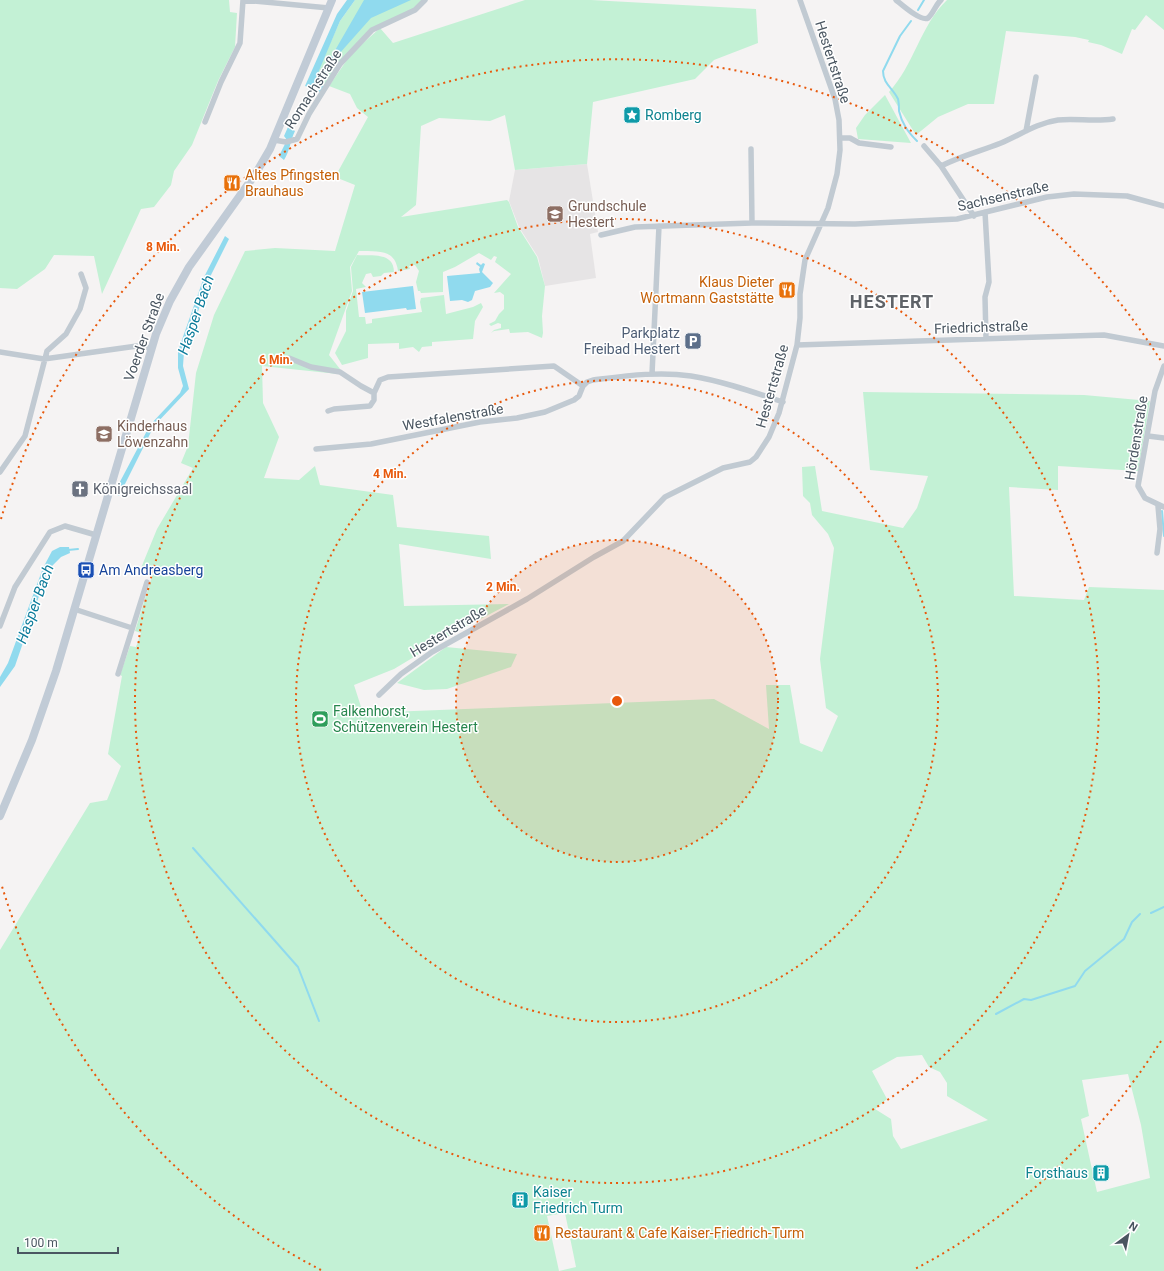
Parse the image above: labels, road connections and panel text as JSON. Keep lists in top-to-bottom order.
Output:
{
  "streets": {
    "main road": ["Voerder Straße"],
    "street": [
      "Hestertstraße",
      "Romachstraße",
      "Sachsenstraße",
      "Friedrichstraße",
      "Westfalenstraße",
      "Hördenstraße"
    ]
  },
  "crossings": [
    ["Hestertstraße", "Sachsenstraße"],
    ["Hestertstraße", "Friedrichstraße"],
    ["Romachstraße", "Voerder Straße"]
  ],
  "districts": ["HESTERT"],
  "water": ["Hasper Bach"],
  "places": {
    "place": ["Romberg"],
    "restaurant": ["Altes Pfingsten Brauhaus", "Klaus Dieter Wortmann Gaststätte", "Restaurant & Cafe Kaiser-Friedrich-Turm"],
    "school or university": ["Grundschule Hestert", "Kinderhaus Löwenzahn"],
    "parking": ["Parkplatz Freibad Hestert"],
    "church": ["Königreichssaal"],
    "bus stop": ["Am Andreasberg"],
    "sports": ["Falkenhorst, Schützenverein Hestert"],
    "building": ["Forsthaus", "Kaiser Friedrich Turm"]
  },
  "scale_bar": "100 m",
  "north": "top right",
  "rings": [
    "8 Min.",
    "6 Min.",
    "4 Min.",
    "2 Min."
  ]
}
